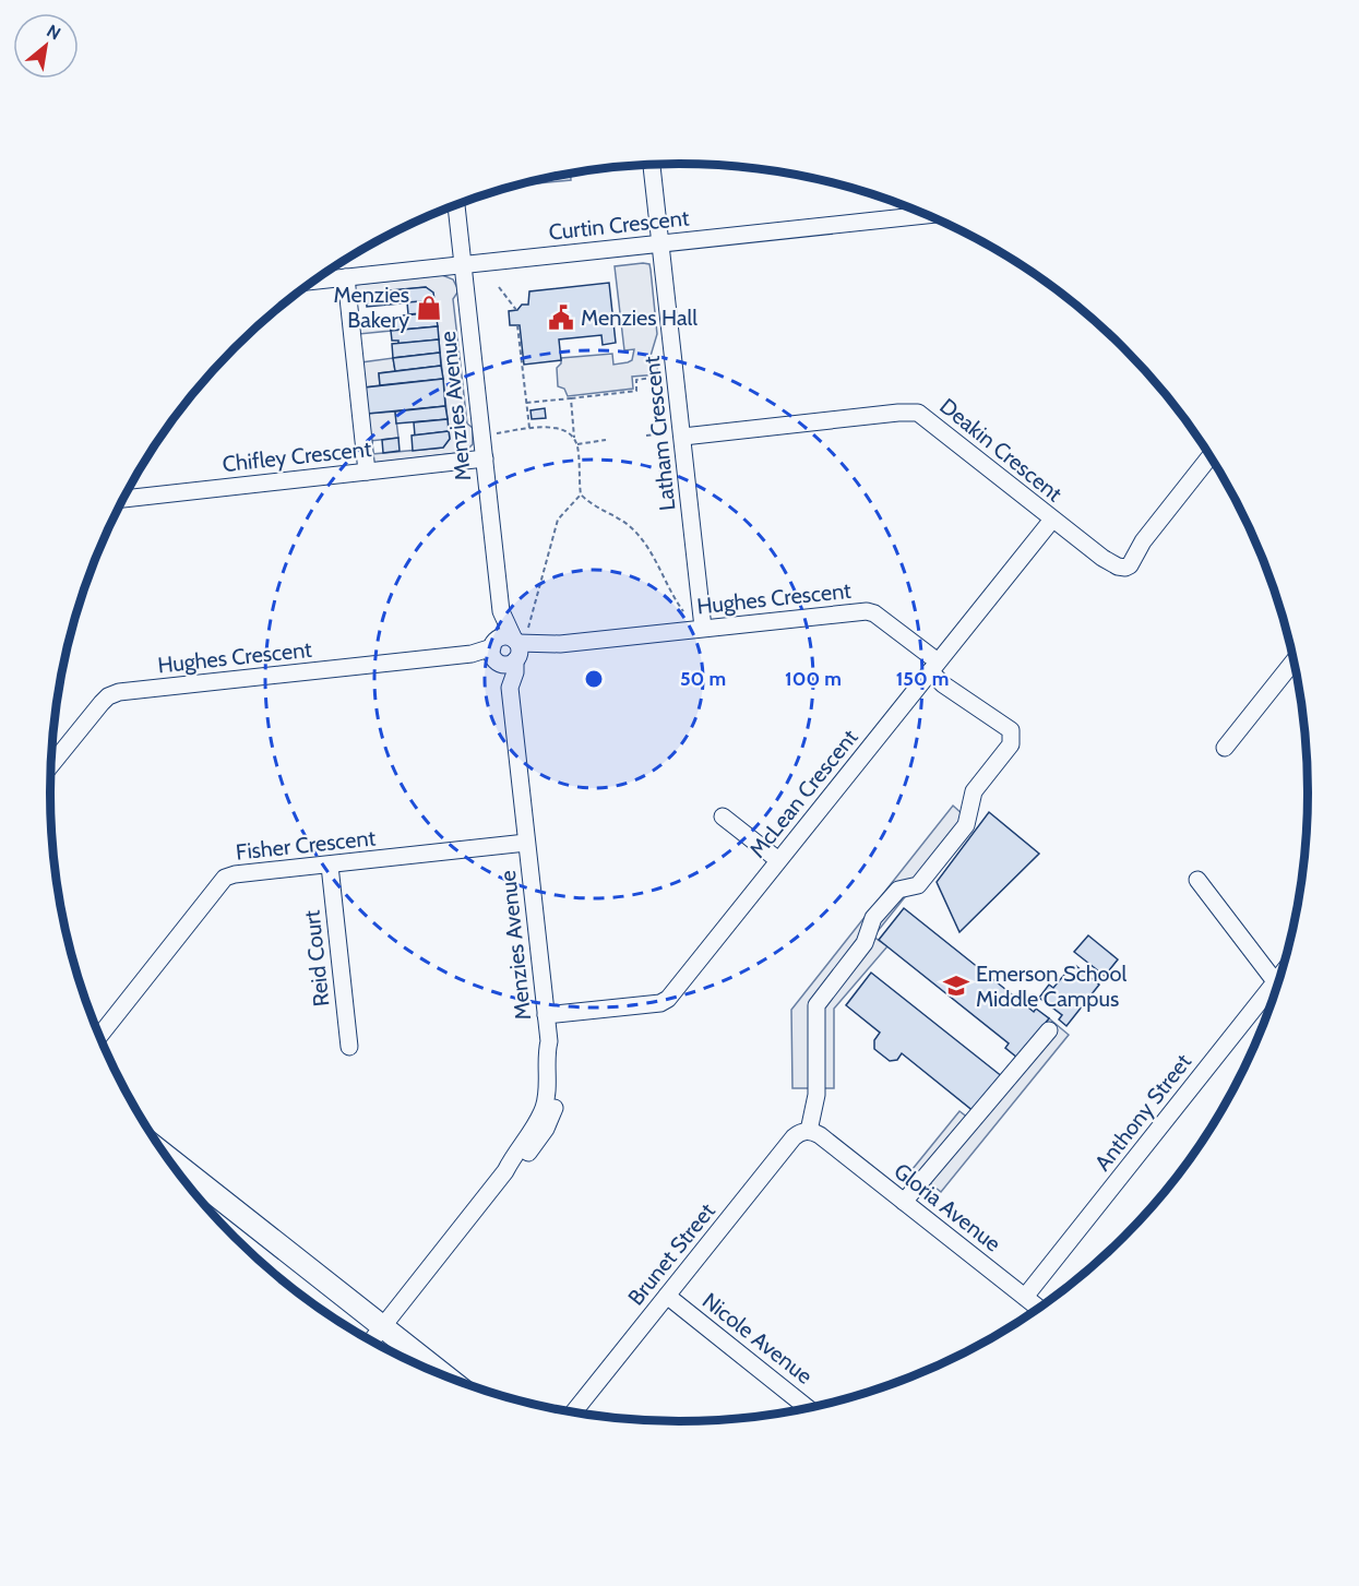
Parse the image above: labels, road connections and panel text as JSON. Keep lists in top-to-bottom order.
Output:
{
  "streets": {
    "street": [
      "Curtin Crescent",
      "Menzies Avenue",
      "Latham Crescent",
      "Deakin Crescent",
      "Chifley Crescent",
      "Hughes Crescent",
      "McLean Crescent",
      "Fisher Crescent",
      "Reid Court",
      "Anthony Street",
      "Gloria Avenue",
      "Brunet Street",
      "Nicole Avenue"
    ]
  },
  "crossings": [
    ["Curtin Crescent", "Menzies Avenue"],
    ["Curtin Crescent", "Latham Crescent"],
    ["Menzies Avenue", "Chifley Crescent"],
    ["Menzies Avenue", "Hughes Crescent"],
    ["Menzies Avenue", "McLean Crescent"],
    ["Menzies Avenue", "Fisher Crescent"],
    ["Latham Crescent", "Deakin Crescent"],
    ["Latham Crescent", "Hughes Crescent"],
    ["Deakin Crescent", "McLean Crescent"],
    ["Hughes Crescent", "McLean Crescent"],
    ["Hughes Crescent", "Gloria Avenue"],
    ["Hughes Crescent", "Brunet Street"],
    ["Fisher Crescent", "Reid Court"],
    ["Anthony Street", "Gloria Avenue"],
    ["Gloria Avenue", "Brunet Street"],
    ["Brunet Street", "Nicole Avenue"]
  ],
  "places": {
    "shop": ["Menzies Bakery"],
    "public building": ["Menzies Hall"],
    "school or university": ["Emerson School Middle Campus"]
  },
  "north": "top right",
  "rings": ["50 m", "100 m", "150 m"]
}
